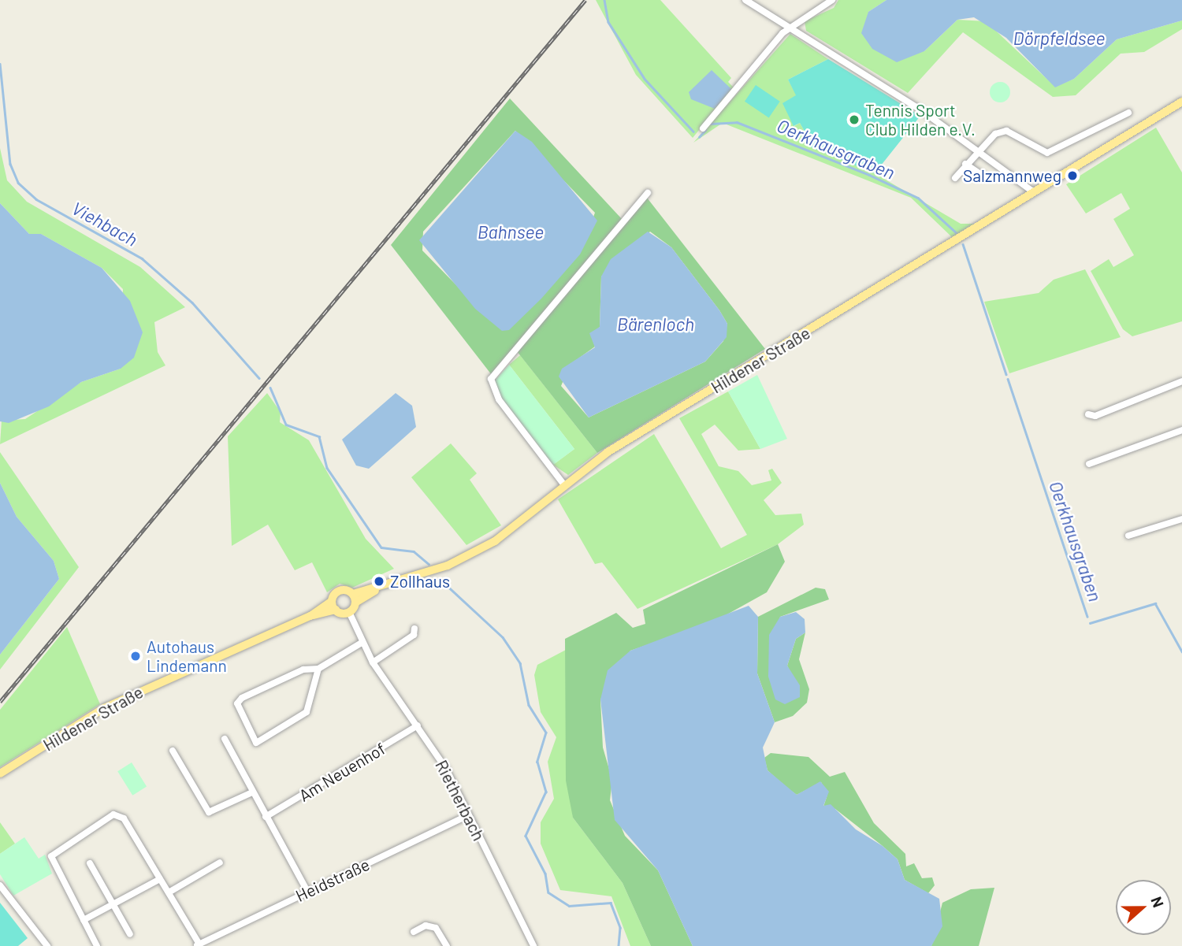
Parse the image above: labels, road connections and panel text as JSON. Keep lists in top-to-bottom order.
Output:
{
  "streets": {
    "main road": ["Hildener Straße"],
    "street": ["Am Neuenhof", "Rietherbach", "Heidstraße"]
  },
  "crossings": [
    ["Hildener Straße", "Rietherbach"],
    ["Am Neuenhof", "Rietherbach"],
    ["Rietherbach", "Heidstraße"]
  ],
  "water": [
    "Dörpfeldsee",
    "Oerkhausgraben",
    "Viehbach",
    "Bahnsee",
    "Bärenloch"
  ],
  "places": [
    "Tennis Sport Club Hilden e.V.",
    "Salzmannweg",
    "Zollhaus",
    "Autohaus Lindemann"
  ],
  "north": "right"
}
